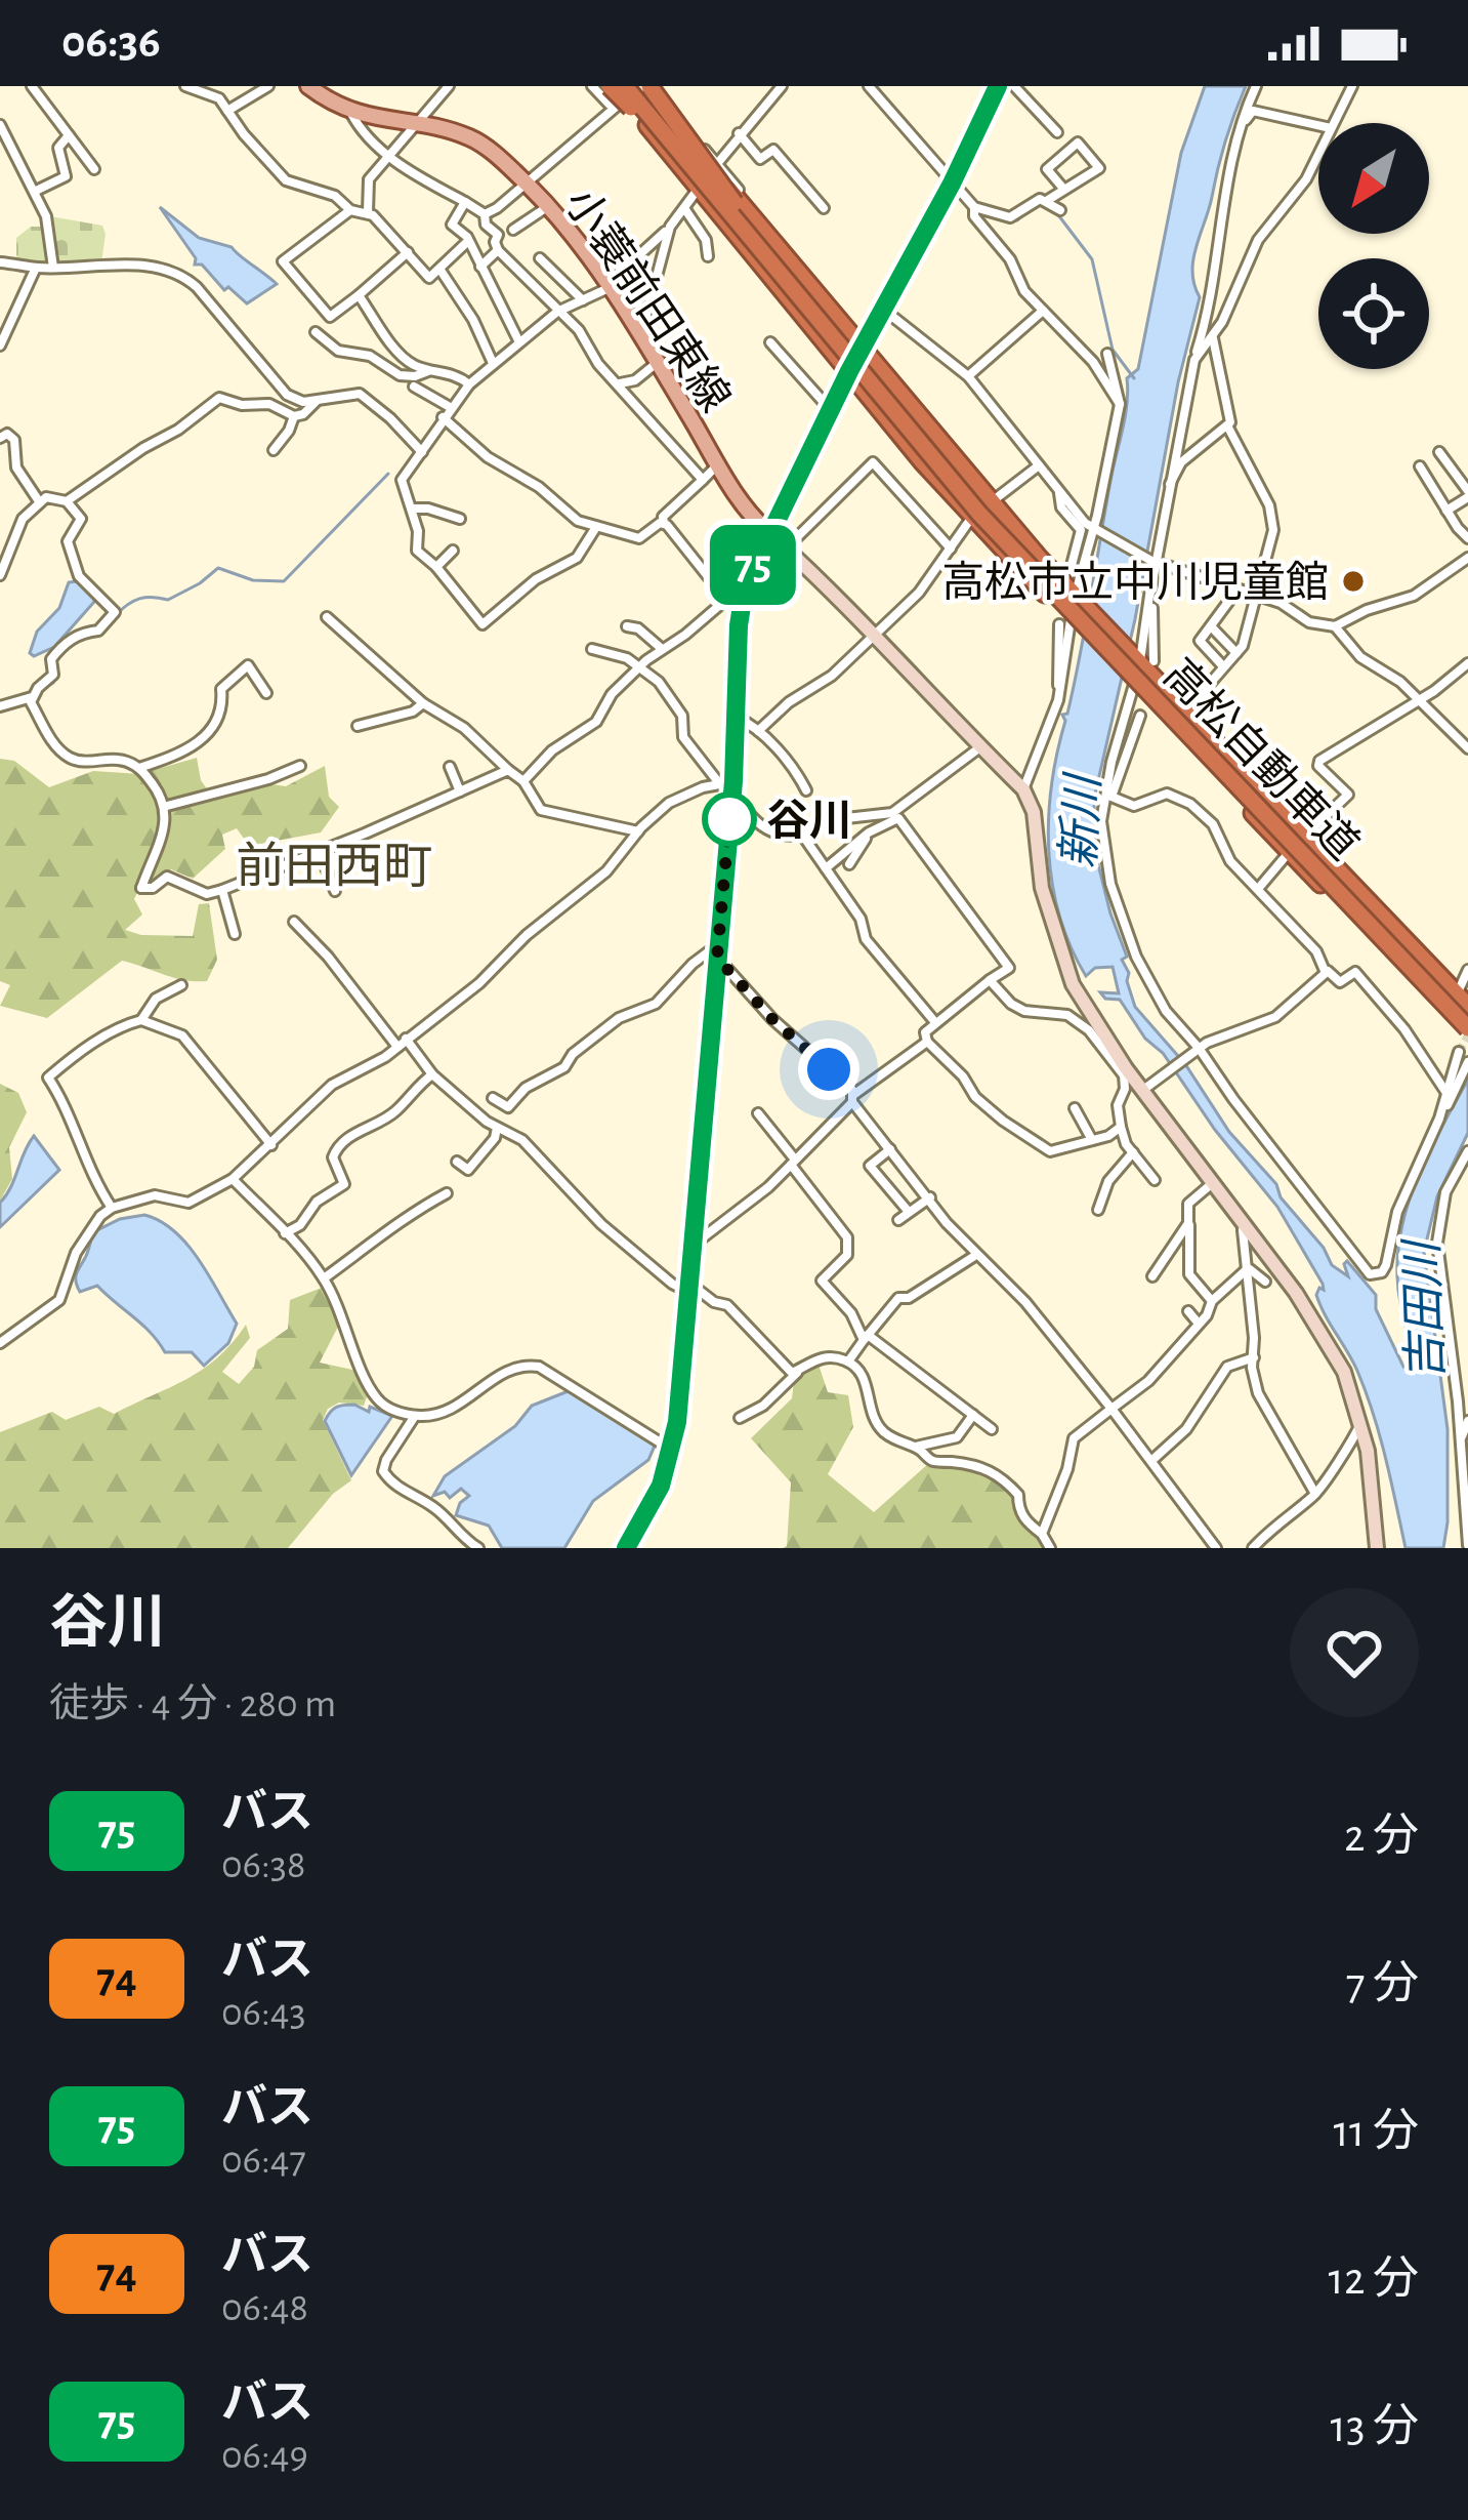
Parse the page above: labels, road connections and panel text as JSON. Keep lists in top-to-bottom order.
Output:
{
  "streets": {
    "highway": ["高松自動車道"],
    "main road": ["小蓑前田東線"]
  },
  "districts": ["前田西町"],
  "water": ["新川", "吉田川"],
  "places": ["高松市立中川児童館", "谷川"],
  "lines": ["bus line 75"],
  "north": "bottom left",
  "page": {
    "status": "06:36",
    "on_map": "75",
    "heading": ["谷川", "徒歩 · 4 分 · 280 m"],
    "list": [
      {
        "mark": "75",
        "name": "バス",
        "note": "06:38",
        "value": "2 分"
      },
      {
        "mark": "74",
        "name": "バス",
        "note": "06:43",
        "value": "7 分"
      },
      {
        "mark": "75",
        "name": "バス",
        "note": "06:47",
        "value": "11 分"
      },
      {
        "mark": "74",
        "name": "バス",
        "note": "06:48",
        "value": "12 分"
      },
      {
        "mark": "75",
        "name": "バス",
        "note": "06:49",
        "value": "13 分"
      }
    ]
  }
}
